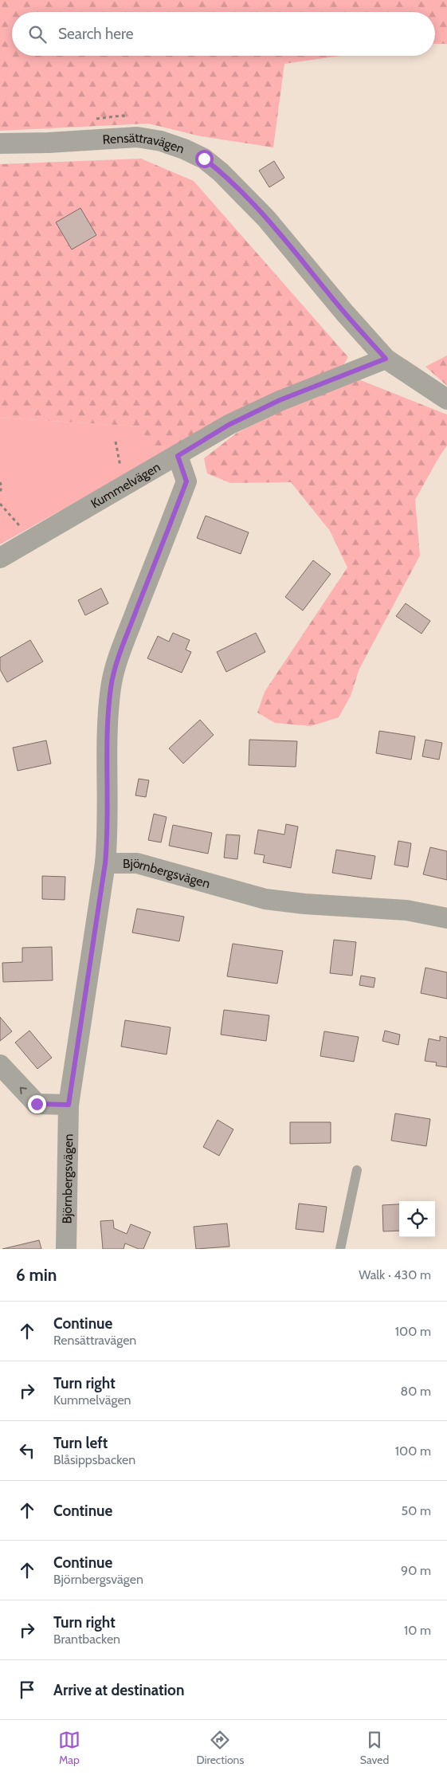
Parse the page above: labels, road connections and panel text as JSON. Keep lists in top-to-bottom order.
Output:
{
  "streets": {
    "street": ["Rensättravägen", "Kummelvägen", "Björnbergsvägen"]
  },
  "crossings": [
    ["Rensättravägen", "Kummelvägen"]
  ],
  "page": {
    "search": "Search here",
    "heading": ["6 min", "Walk · 430 m"],
    "list": [
      ["Continue", "Rensättravägen", "100 m"],
      ["Turn right", "Kummelvägen", "80 m"],
      ["Turn left", "Blåsippsbacken", "100 m"],
      ["Continue", "50 m"],
      ["Continue", "Björnbergsvägen", "90 m"],
      ["Turn right", "Brantbacken", "10 m"],
      "Arrive at destination"
    ],
    "nav": ["Map", "Directions", "Saved"]
  }
}
